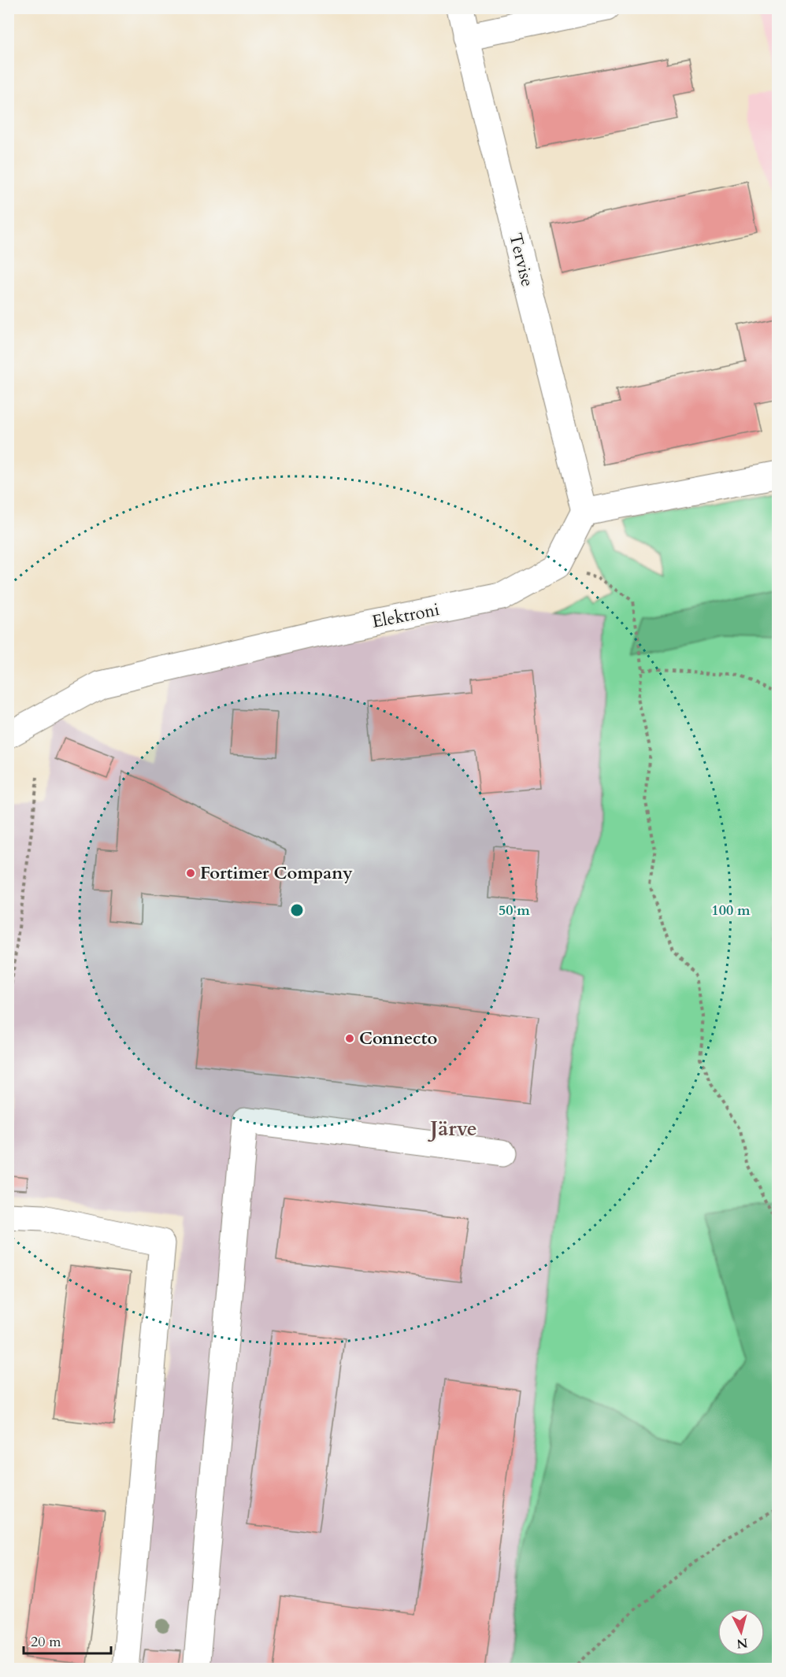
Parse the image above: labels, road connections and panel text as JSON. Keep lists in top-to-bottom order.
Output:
{
  "streets": {
    "street": ["Tervise", "Elektroni"]
  },
  "districts": ["Järve"],
  "places": ["Fortimer Company", "Connecto"],
  "scale_bar": "20 m",
  "north": "bottom",
  "rings": ["50 m", "100 m"]
}
